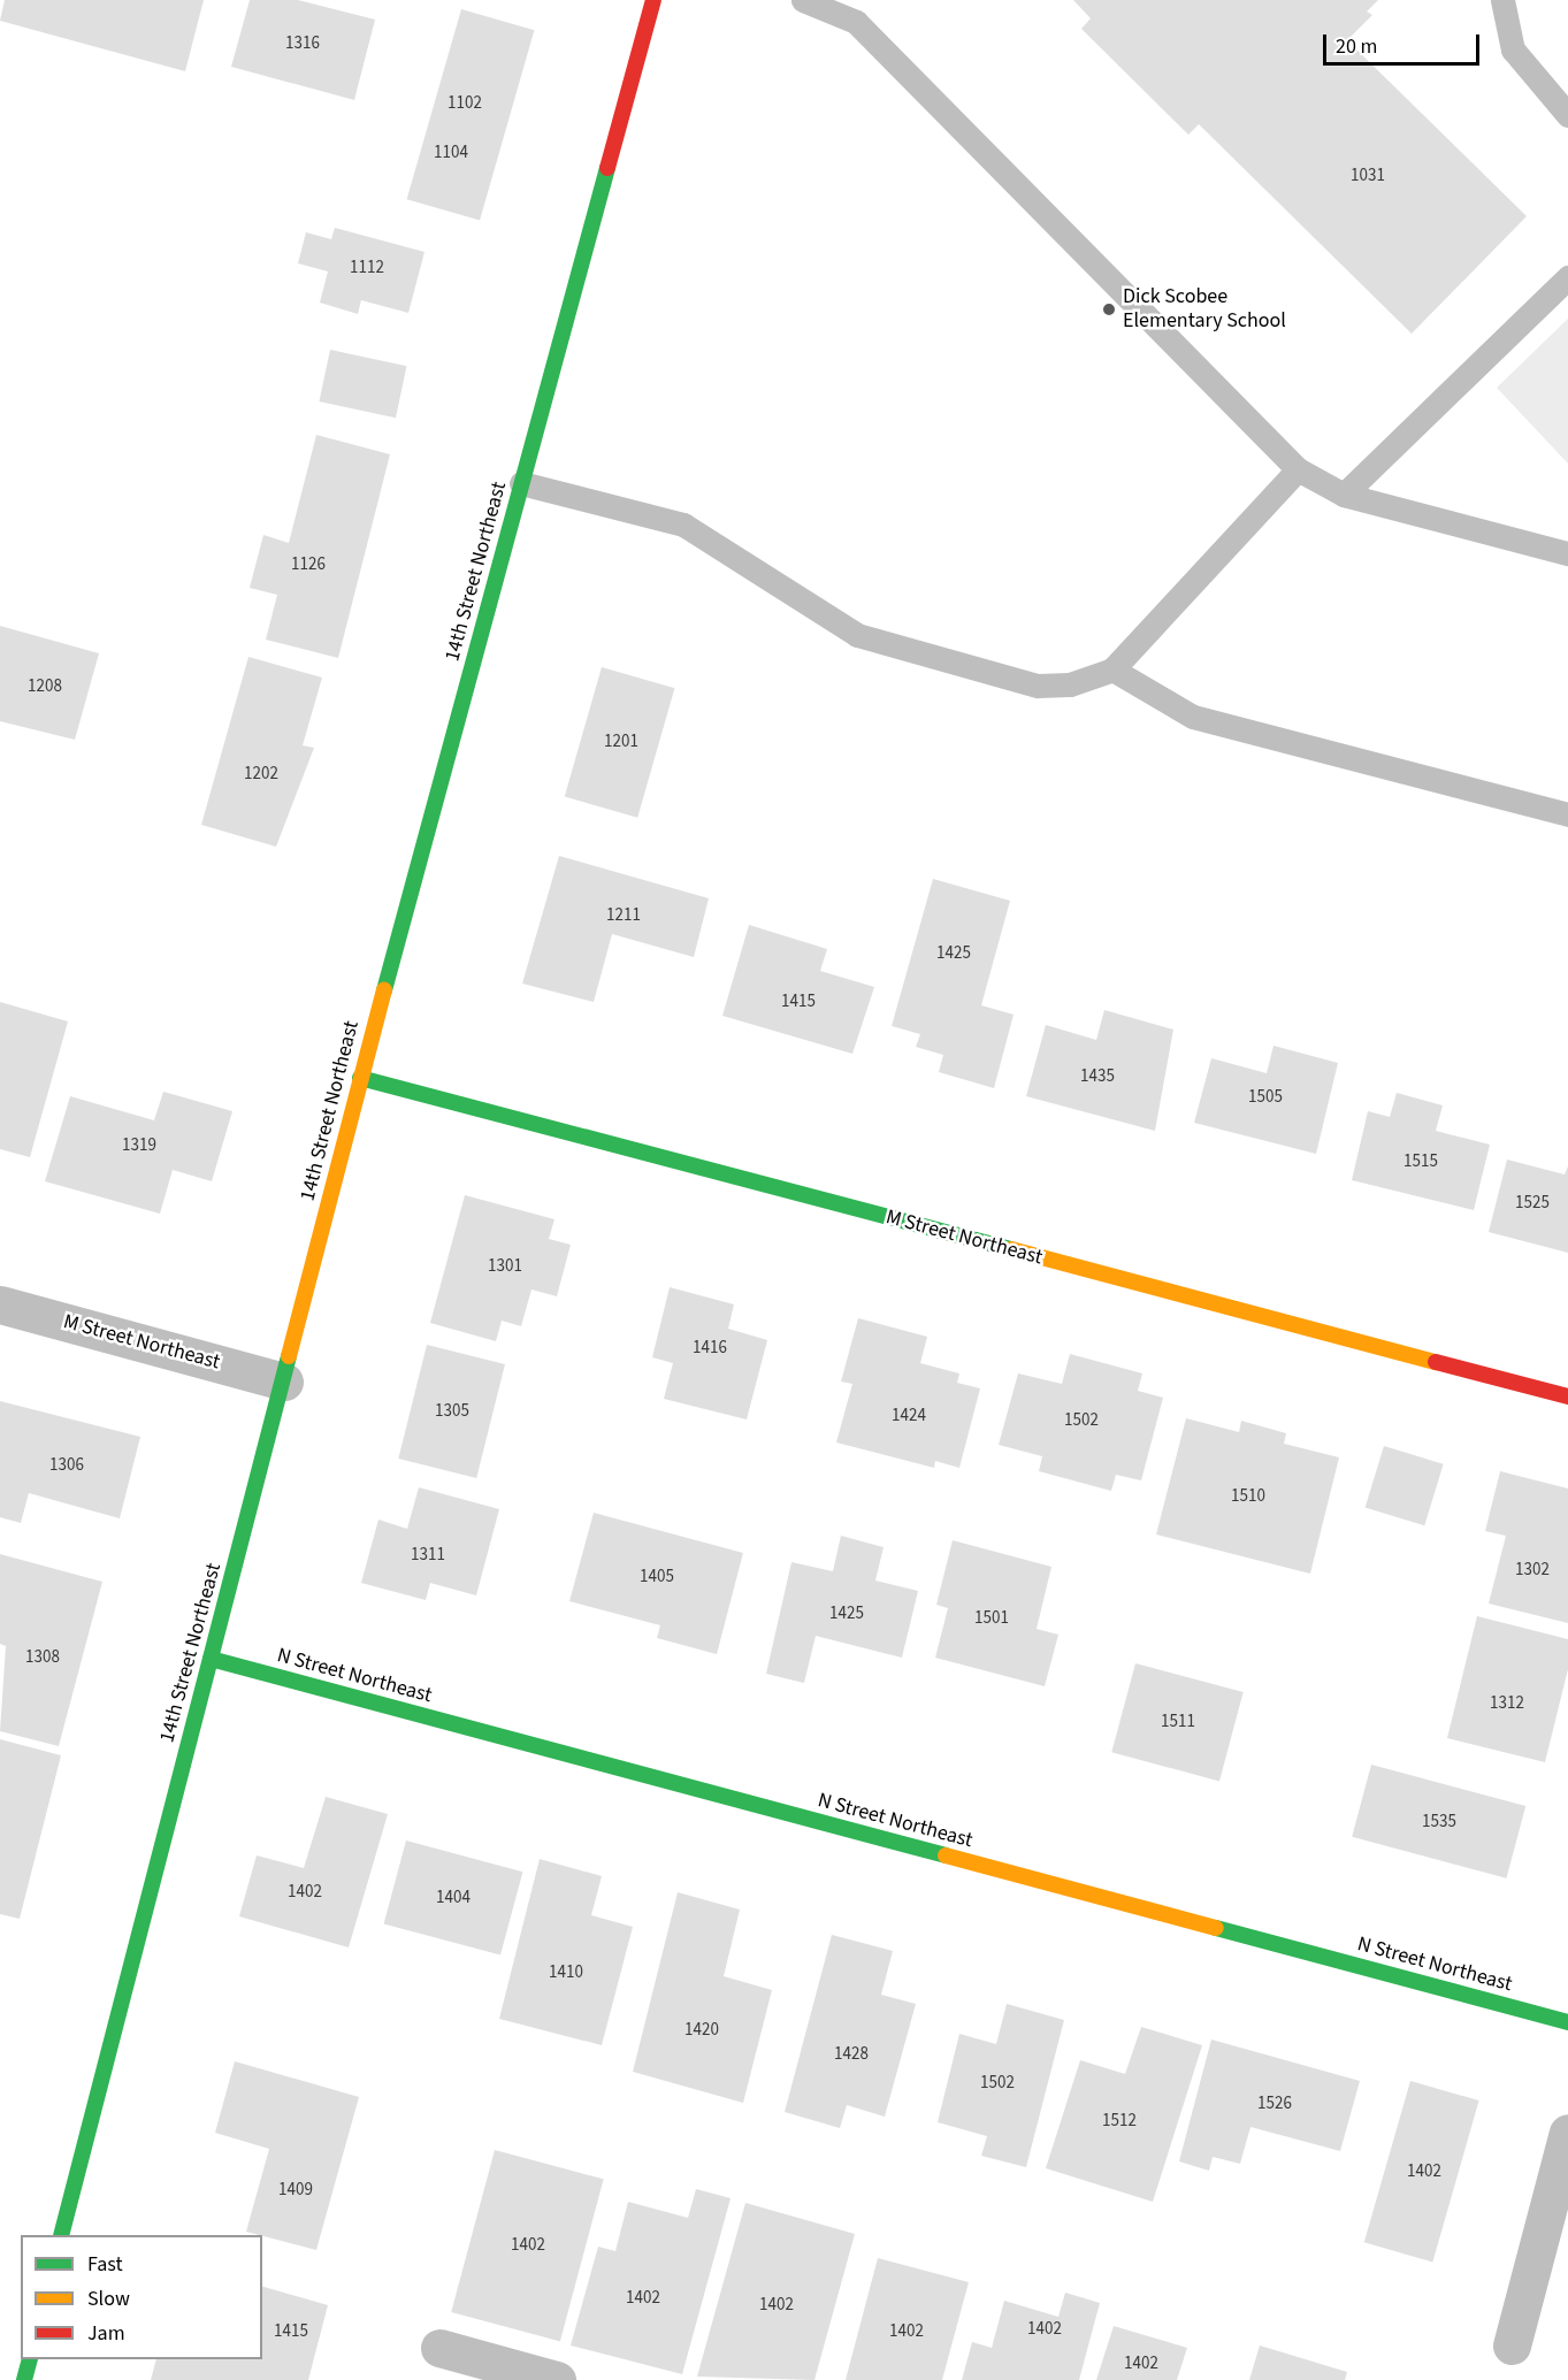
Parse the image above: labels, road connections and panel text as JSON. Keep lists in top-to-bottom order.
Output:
{
  "streets": {
    "street": ["14th Street Northeast", "M Street Northeast", "N Street Northeast"]
  },
  "crossings": [
    ["14th Street Northeast", "M Street Northeast"],
    ["14th Street Northeast", "N Street Northeast"]
  ],
  "places": ["Dick Scobee Elementary School"],
  "house_numbers": [
    "1316",
    "1102",
    "1104",
    "1031",
    "1112",
    "1126",
    "1208",
    "1201",
    "1202",
    "1211",
    "1425",
    "1415",
    "1435",
    "1505",
    "1319",
    "1515",
    "1525",
    "1301",
    "1416",
    "1305",
    "1424",
    "1502",
    "1306",
    "1510",
    "1311",
    "1302",
    "1405",
    "1425",
    "1501",
    "1308",
    "1312",
    "1511",
    "1535",
    "1402",
    "1404",
    "1410",
    "1420",
    "1428",
    "1502",
    "1526",
    "1512",
    "1402",
    "1409",
    "1402",
    "1402",
    "1402",
    "1402",
    "1415",
    "1402",
    "1402"
  ],
  "legend": ["Fast", "Slow", "Jam"],
  "scale_bar": "20 m"
}
